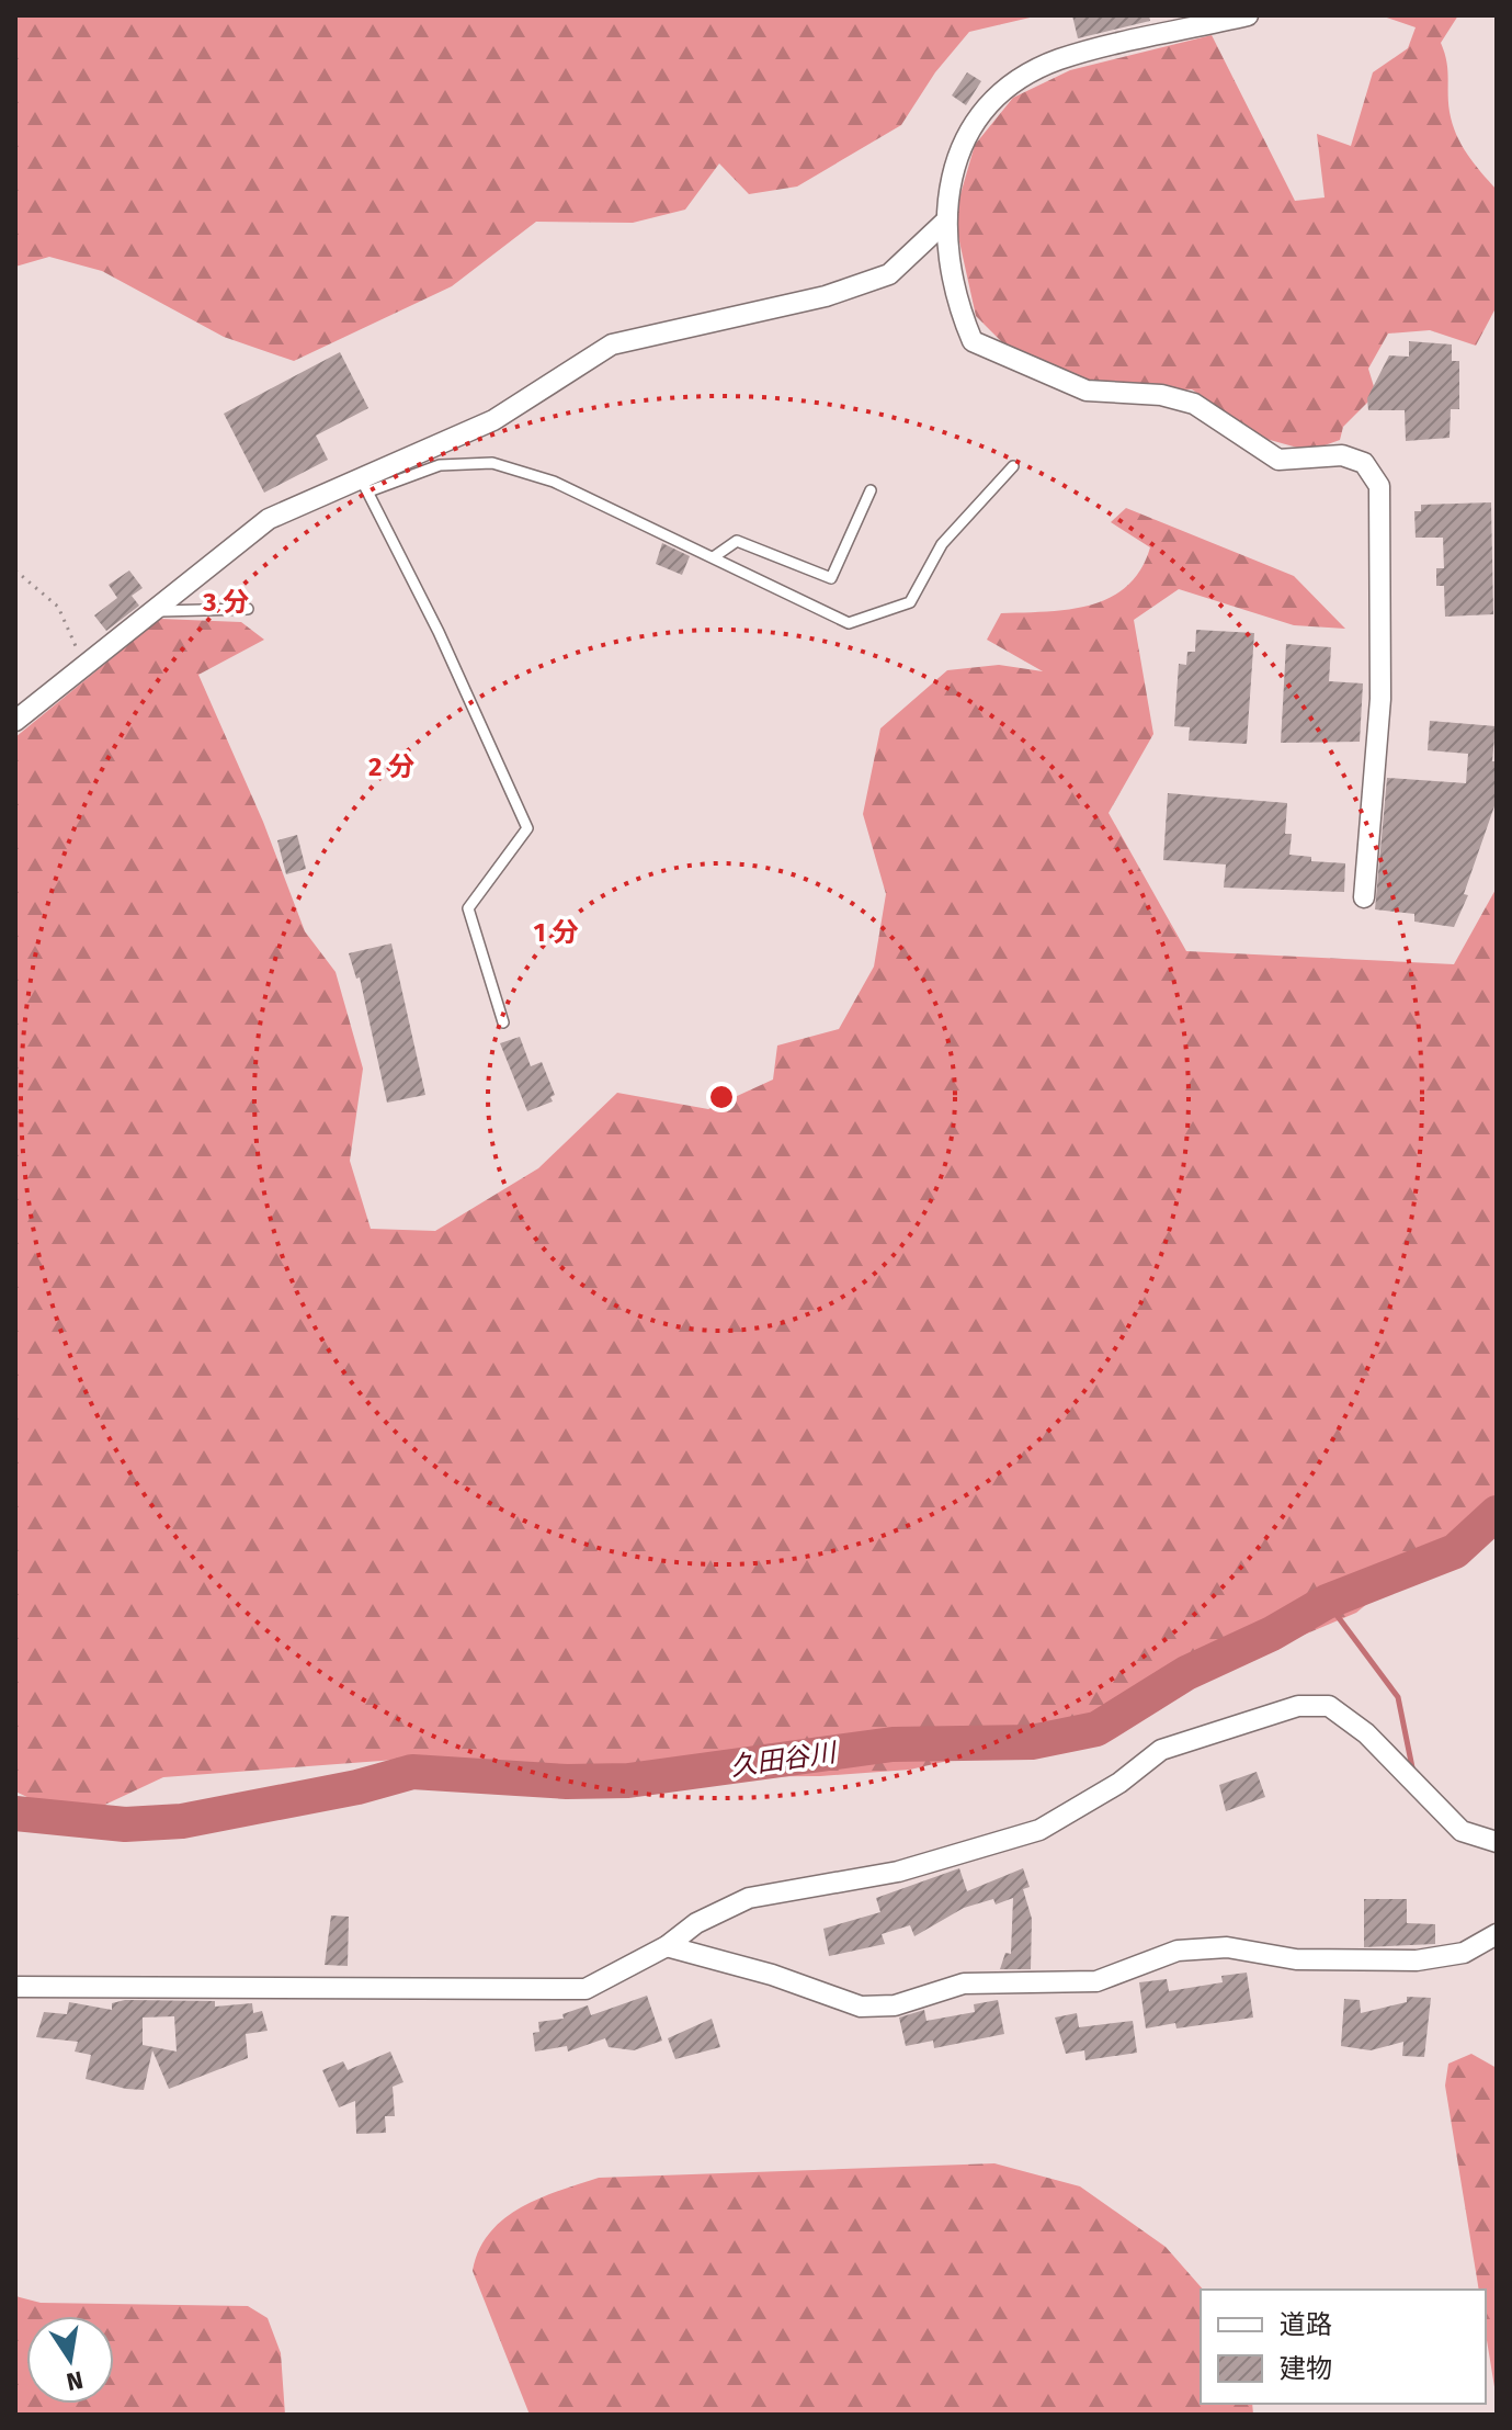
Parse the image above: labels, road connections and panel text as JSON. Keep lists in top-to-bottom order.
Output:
{
  "water": ["久田谷川"],
  "legend": ["道路", "建物"],
  "north": "bottom",
  "rings": ["3 分", "2 分", "1 分"]
}
